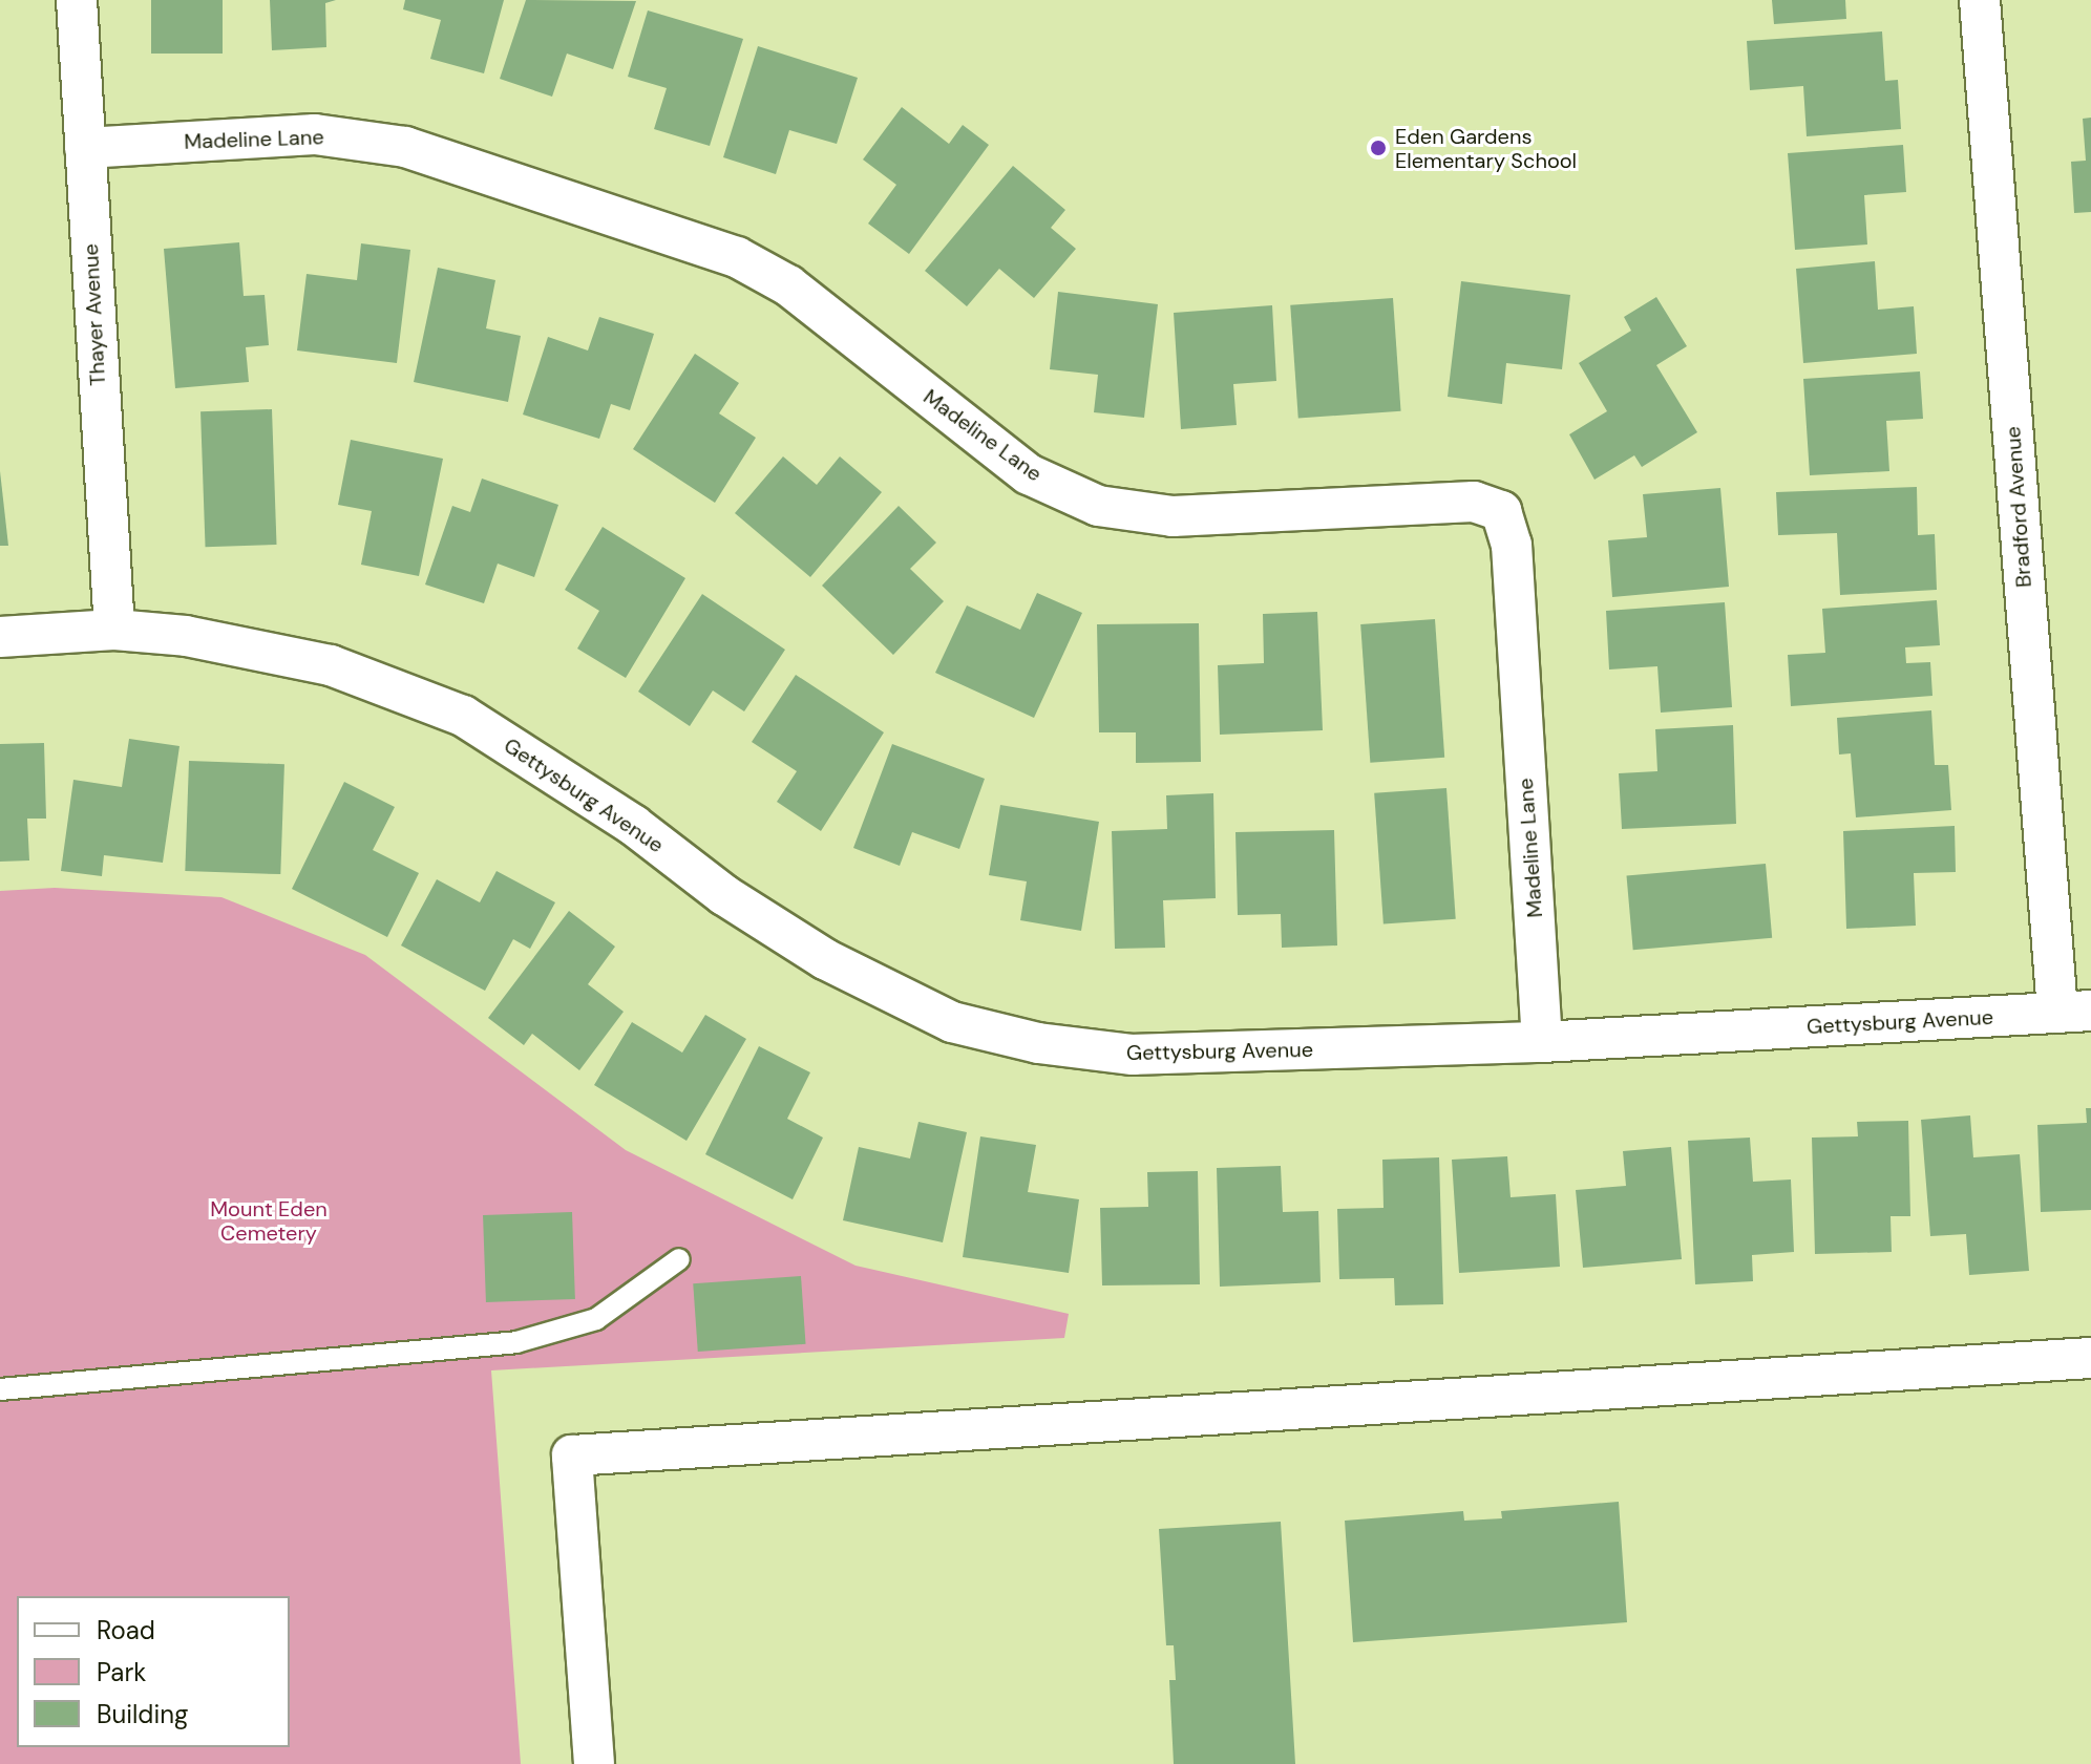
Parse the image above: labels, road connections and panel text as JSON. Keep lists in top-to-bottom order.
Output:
{
  "streets": {
    "street": [
      "Madeline Lane",
      "Thayer Avenue",
      "Bradford Avenue",
      "Gettysburg Avenue"
    ]
  },
  "crossings": [
    ["Madeline Lane", "Thayer Avenue"],
    ["Madeline Lane", "Gettysburg Avenue"],
    ["Thayer Avenue", "Gettysburg Avenue"],
    ["Bradford Avenue", "Gettysburg Avenue"]
  ],
  "parks": ["Mount Eden Cemetery"],
  "places": ["Eden Gardens Elementary School"],
  "legend": ["Road", "Park", "Building"]
}
